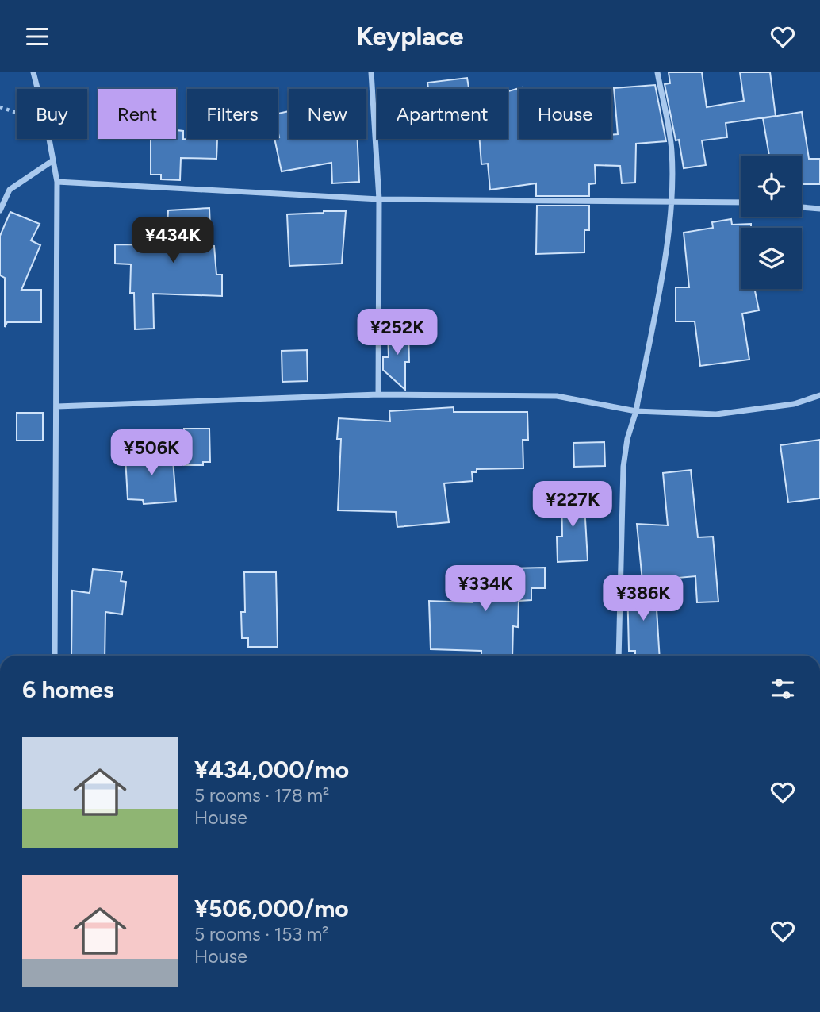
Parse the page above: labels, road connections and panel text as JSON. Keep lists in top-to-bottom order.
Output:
{
  "page": {
    "header": "Keyplace",
    "chip": [
      "Buy",
      "Rent",
      "Filters",
      "New",
      "Apartment",
      "House"
    ],
    "price": [
      "¥434K",
      "¥252K",
      "¥506K",
      "¥227K",
      "¥334K",
      "¥386K"
    ],
    "heading": "6 homes",
    "list": [
      {
        "name": "¥434,000/mo",
        "note": "5 rooms · 178 m² · House"
      },
      {
        "name": "¥506,000/mo",
        "note": "5 rooms · 153 m² · House"
      }
    ]
  }
}
